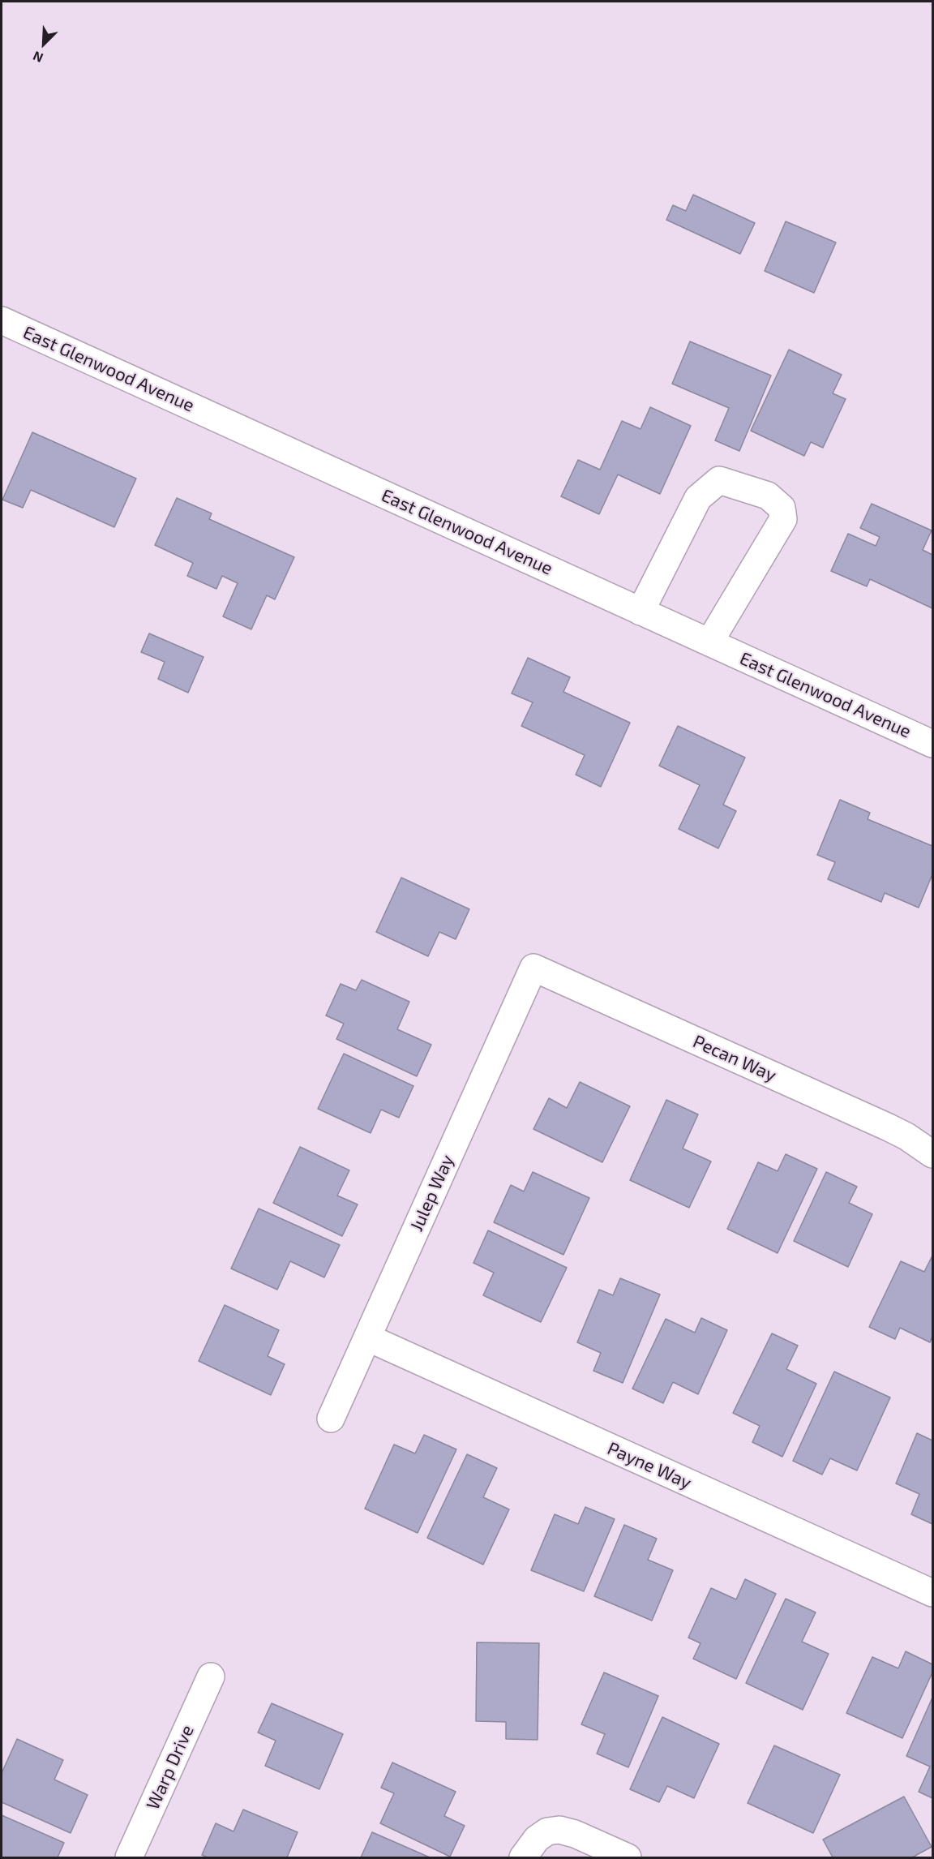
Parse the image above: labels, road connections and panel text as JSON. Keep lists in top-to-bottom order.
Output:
{
  "streets": {
    "street": [
      "East Glenwood Avenue",
      "Pecan Way",
      "Julep Way",
      "Payne Way",
      "Warp Drive"
    ]
  },
  "crossings": [
    ["Pecan Way", "Julep Way"],
    ["Julep Way", "Payne Way"]
  ],
  "north": "bottom left"
}
